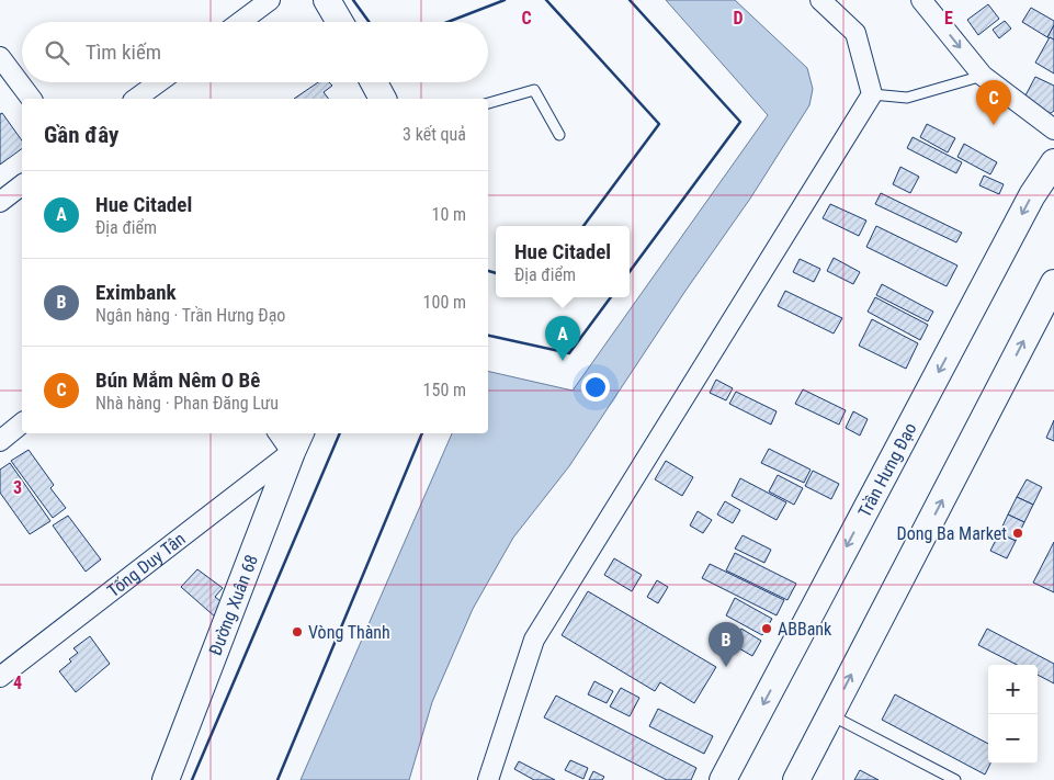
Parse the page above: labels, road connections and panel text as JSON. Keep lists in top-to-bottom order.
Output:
{
  "streets": {
    "main road": ["Trần Hưng Đạo", "Đường Xuân 68"],
    "street": ["Tống Duy Tân"]
  },
  "crossings": [
    ["Tống Duy Tân", "Đường Xuân 68"]
  ],
  "places": ["Dong Ba Market", "ABBank", "Vòng Thành"],
  "page": {
    "search": "Tìm kiếm",
    "pins": ["C", "A", "B"],
    "heading": ["Gần đây", "3 kết quả"],
    "list": [
      {
        "mark": "A",
        "name": "Hue Citadel",
        "note": "Địa điểm",
        "value": "10 m"
      },
      {
        "mark": "B",
        "name": "Eximbank",
        "note": "Ngân hàng · Trần Hưng Đạo",
        "value": "100 m"
      },
      {
        "mark": "C",
        "name": "Bún Mắm Nêm O Bê",
        "note": "Nhà hàng · Phan Đăng Lưu",
        "value": "150 m"
      }
    ],
    "popup": ["Hue Citadel", "Địa điểm"],
    "map_buttons": ["+", "−"]
  },
  "grid": {
    "columns": ["C", "D", "E"],
    "rows": ["3", "4"]
  }
}
